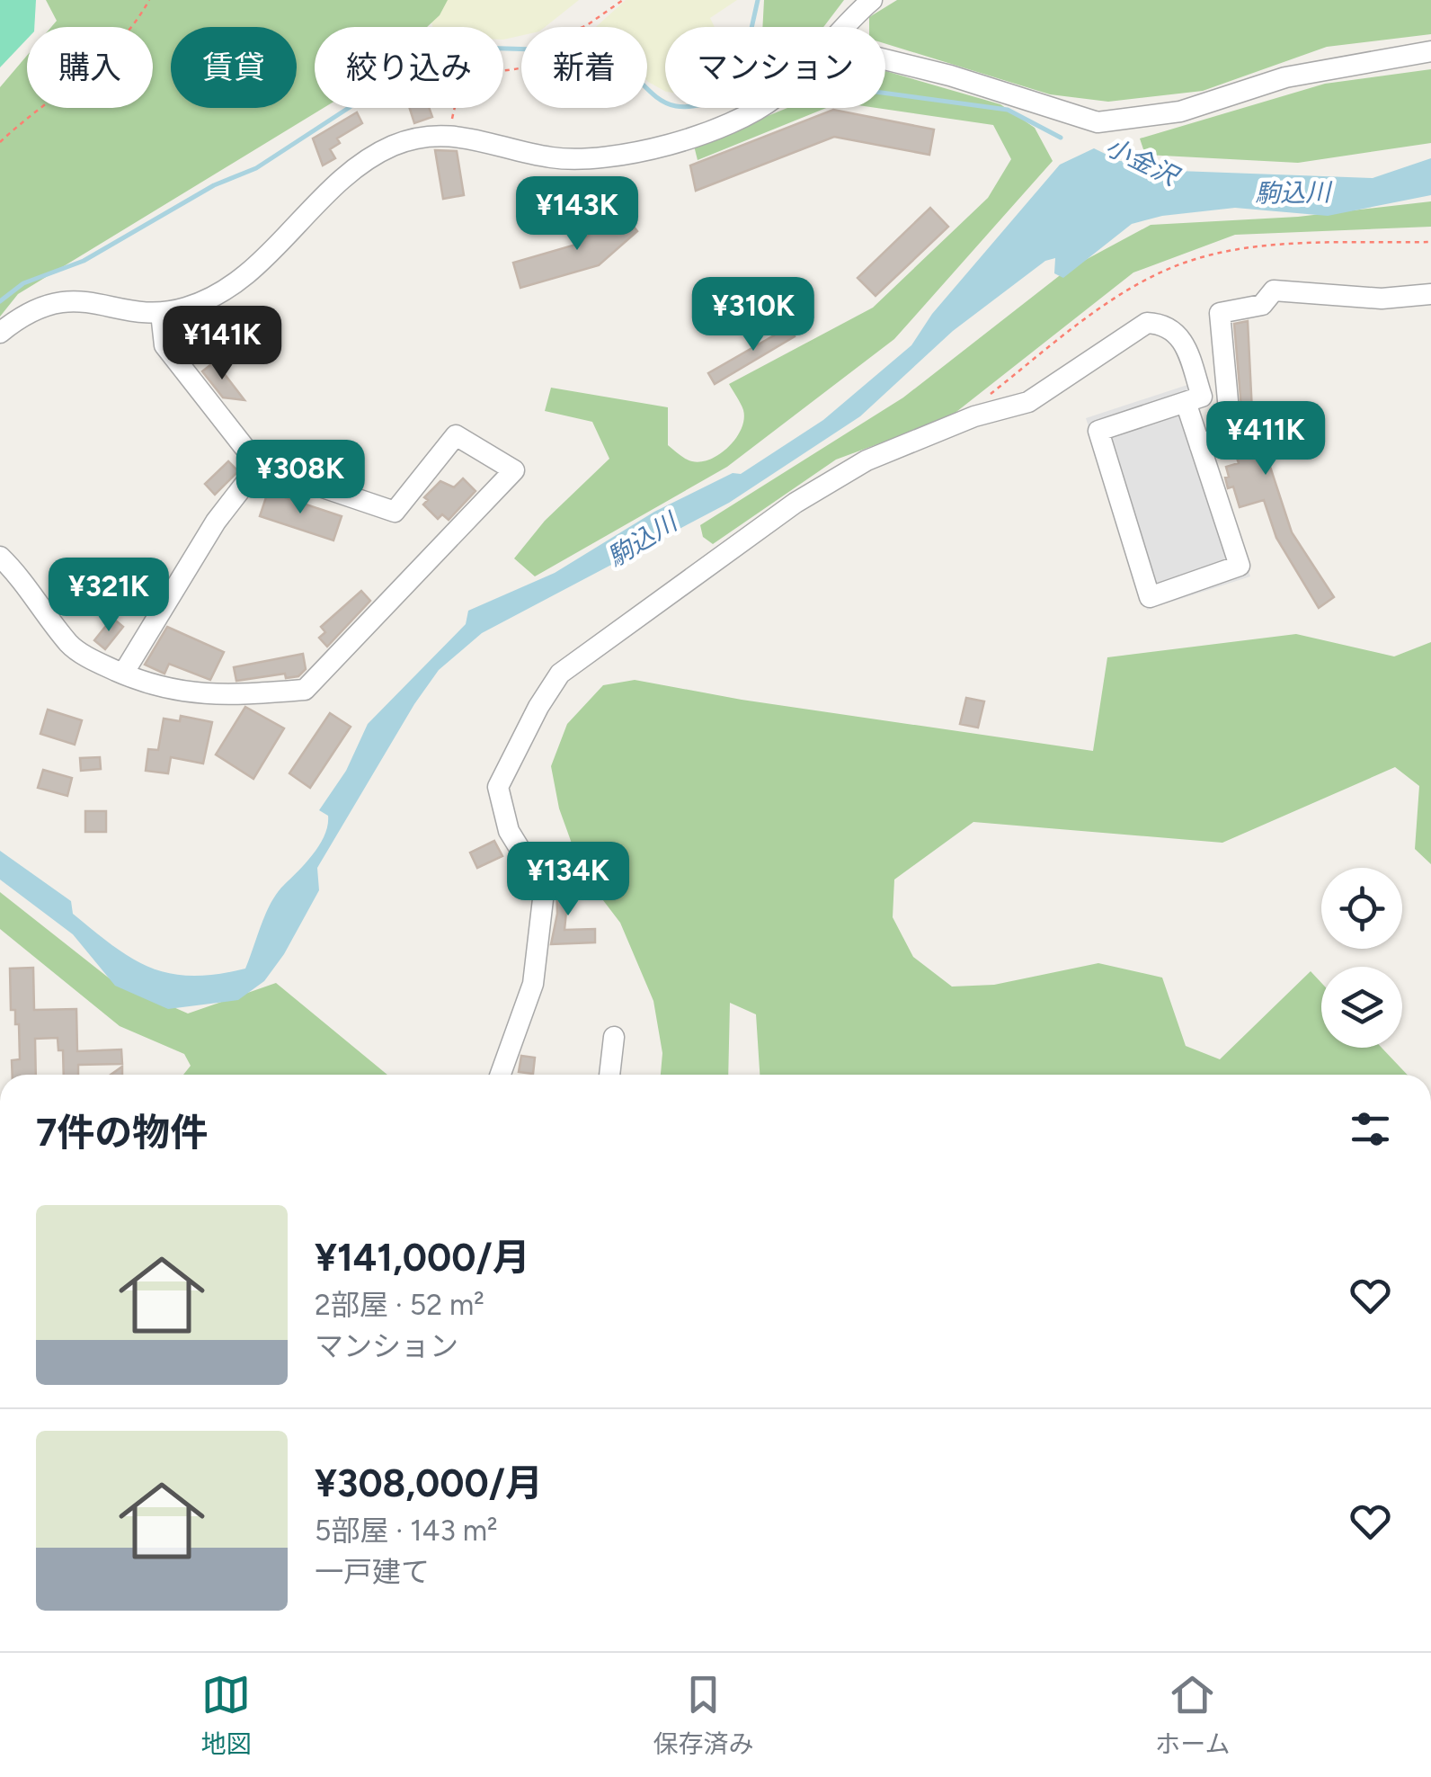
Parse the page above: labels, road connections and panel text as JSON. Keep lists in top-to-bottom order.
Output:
{
  "water": ["小金沢", "駒込川"],
  "page": {
    "chip": [
      "購入",
      "賃貸",
      "絞り込み",
      "新着",
      "マンション"
    ],
    "price": [
      "¥143K",
      "¥310K",
      "¥141K",
      "¥411K",
      "¥308K",
      "¥321K",
      "¥134K"
    ],
    "heading": "7件の物件",
    "list": [
      {
        "name": "¥141,000/月",
        "note": "2部屋 · 52 m² · マンション"
      },
      {
        "name": "¥308,000/月",
        "note": "5部屋 · 143 m² · 一戸建て"
      }
    ],
    "tabs": ["地図", "保存済み", "ホーム"]
  }
}
